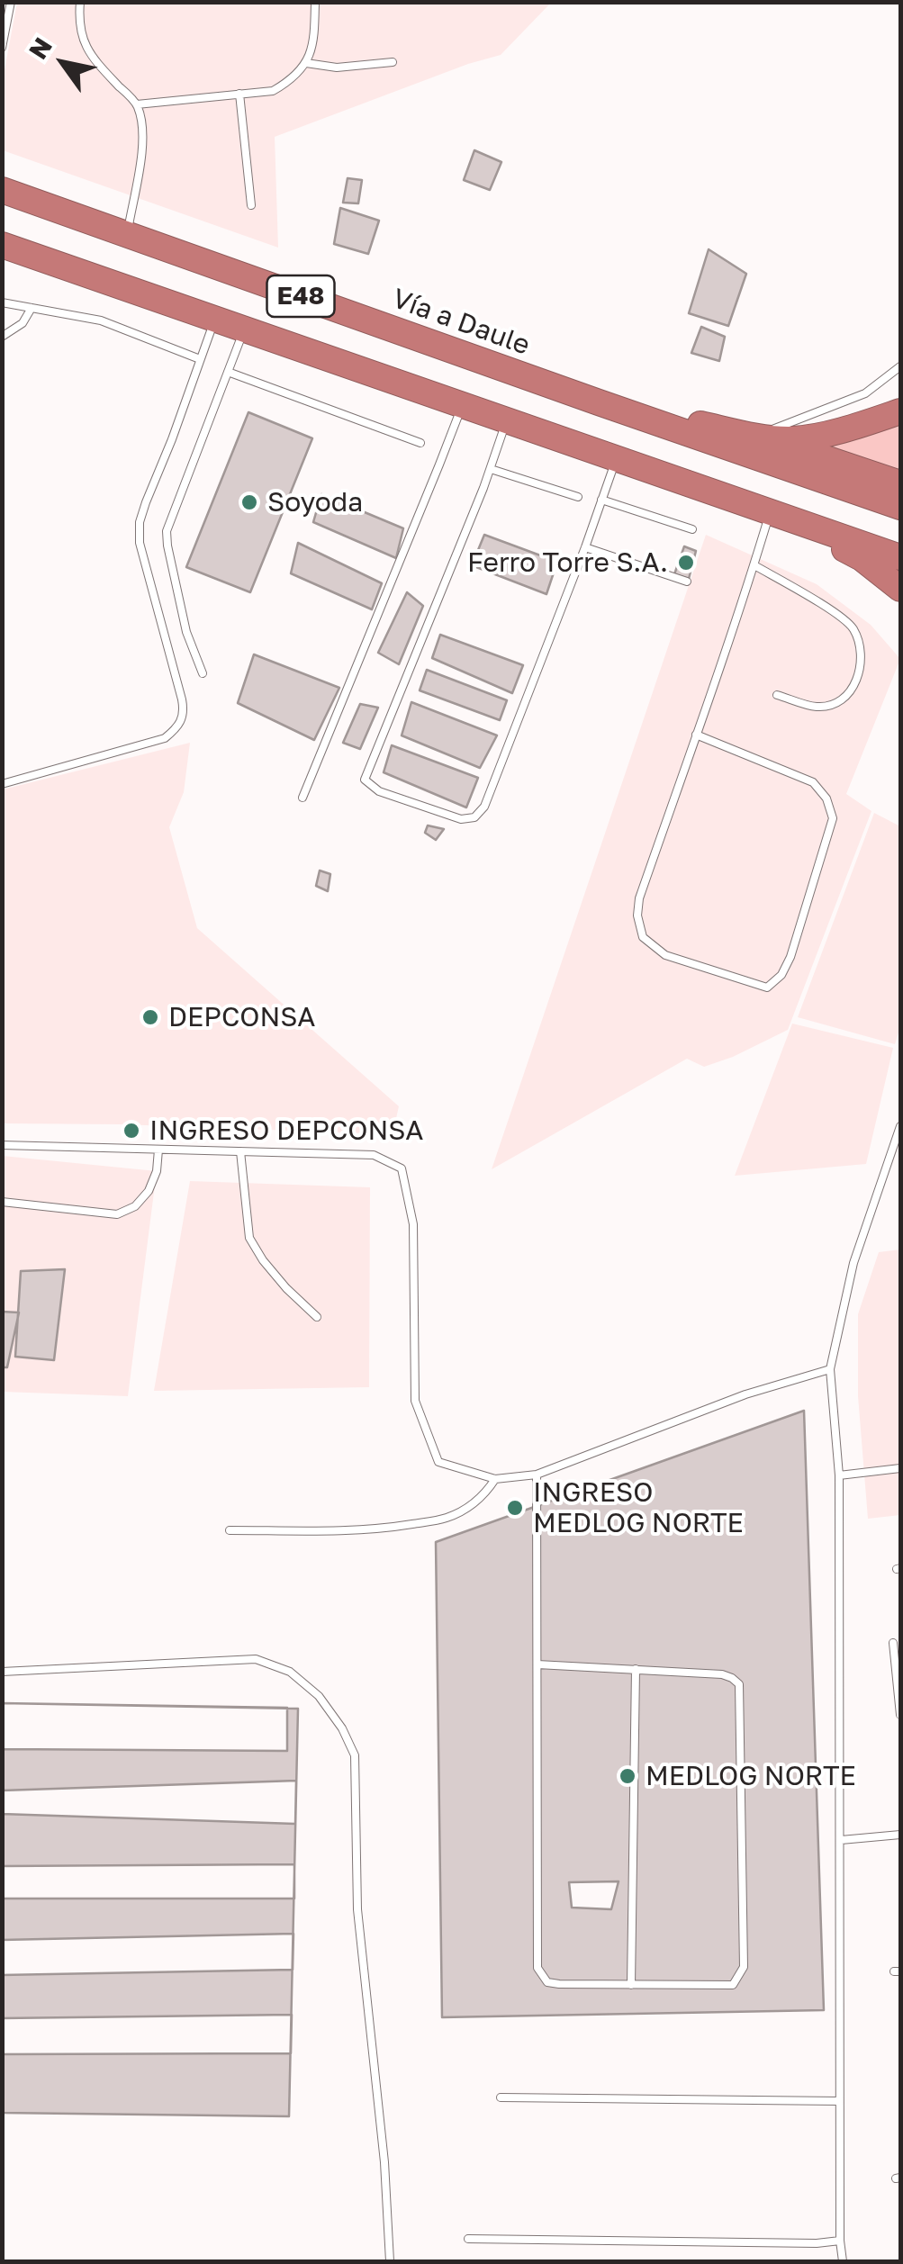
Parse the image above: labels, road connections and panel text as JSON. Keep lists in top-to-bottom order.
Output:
{
  "streets": {
    "highway": ["E48", "Vía a Daule"]
  },
  "places": [
    "Soyoda",
    "Ferro Torre S.A.",
    "DEPCONSA",
    "INGRESO DEPCONSA",
    "INGRESO MEDLOG NORTE",
    "MEDLOG NORTE"
  ],
  "north": "top left"
}
